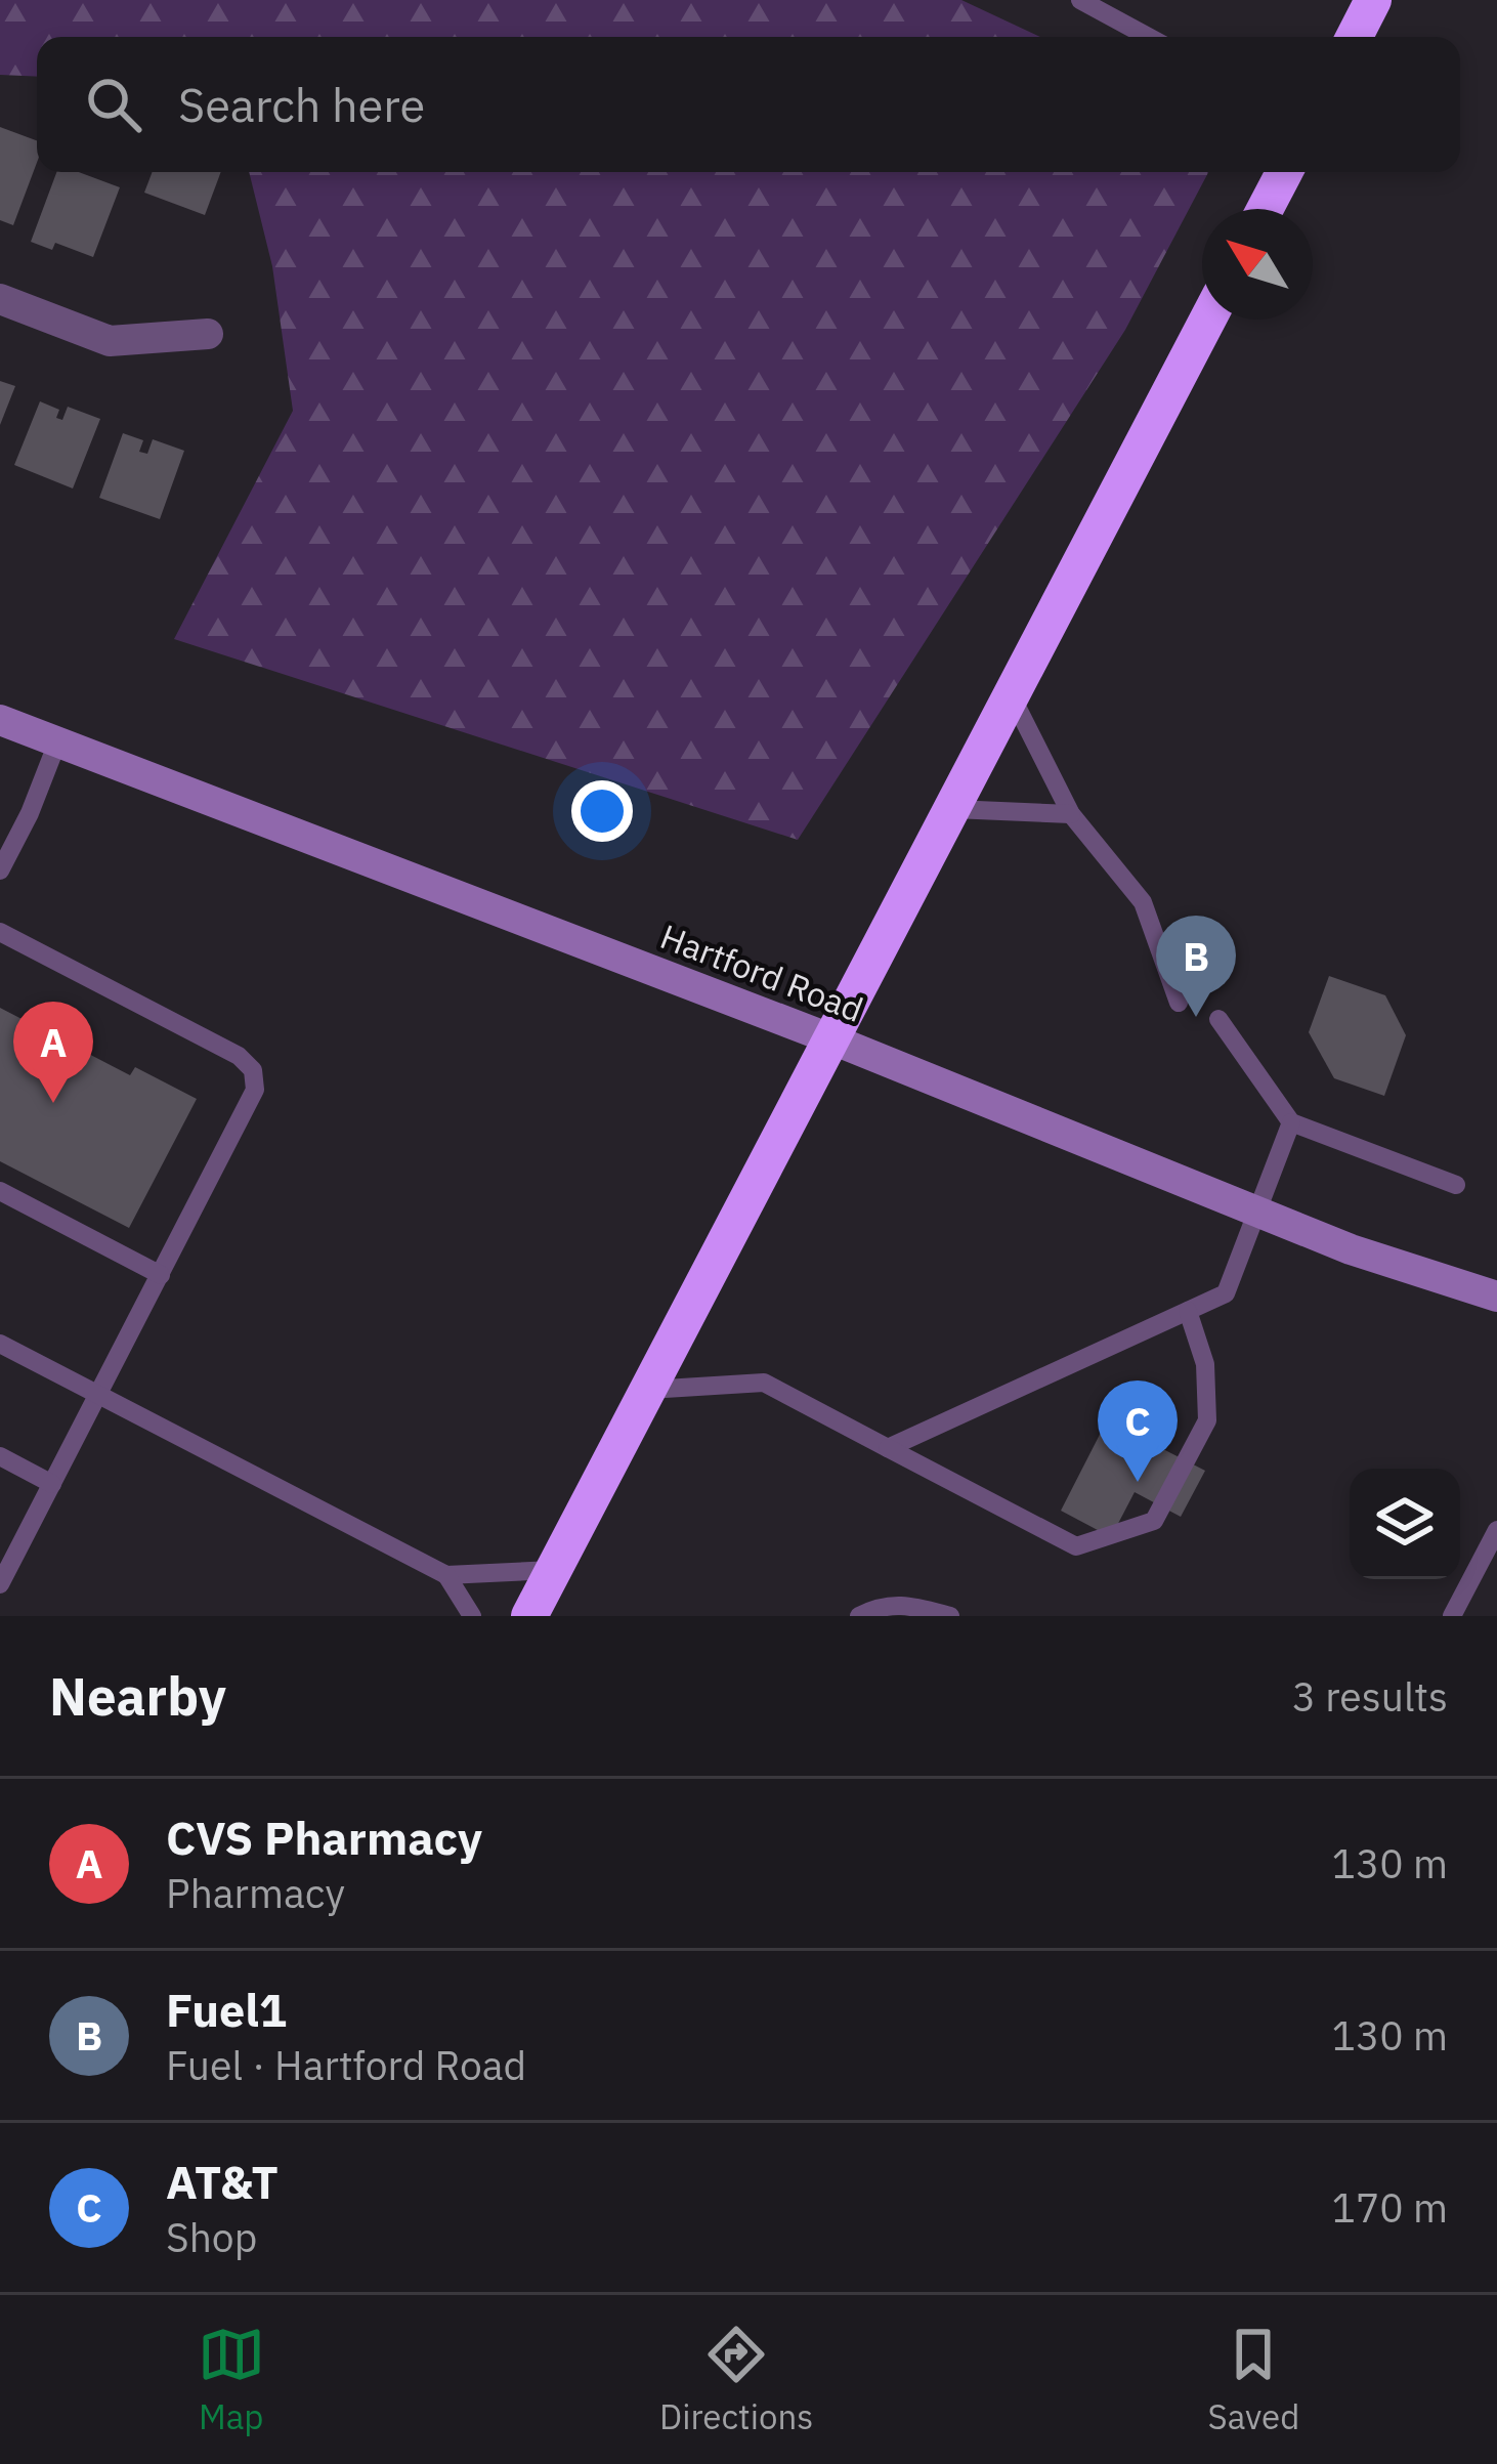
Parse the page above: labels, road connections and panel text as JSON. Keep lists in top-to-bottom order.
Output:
{
  "streets": {
    "street": ["Hartford Road"]
  },
  "north": "top left",
  "page": {
    "search": "Search here",
    "pins": ["B", "A", "C"],
    "heading": ["Nearby", "3 results"],
    "list": [
      {
        "mark": "A",
        "name": "CVS Pharmacy",
        "note": "Pharmacy",
        "value": "130 m"
      },
      {
        "mark": "B",
        "name": "Fuel1",
        "note": "Fuel · Hartford Road",
        "value": "130 m"
      },
      {
        "mark": "C",
        "name": "AT&T",
        "note": "Shop",
        "value": "170 m"
      }
    ],
    "nav": ["Map", "Directions", "Saved"]
  }
}
